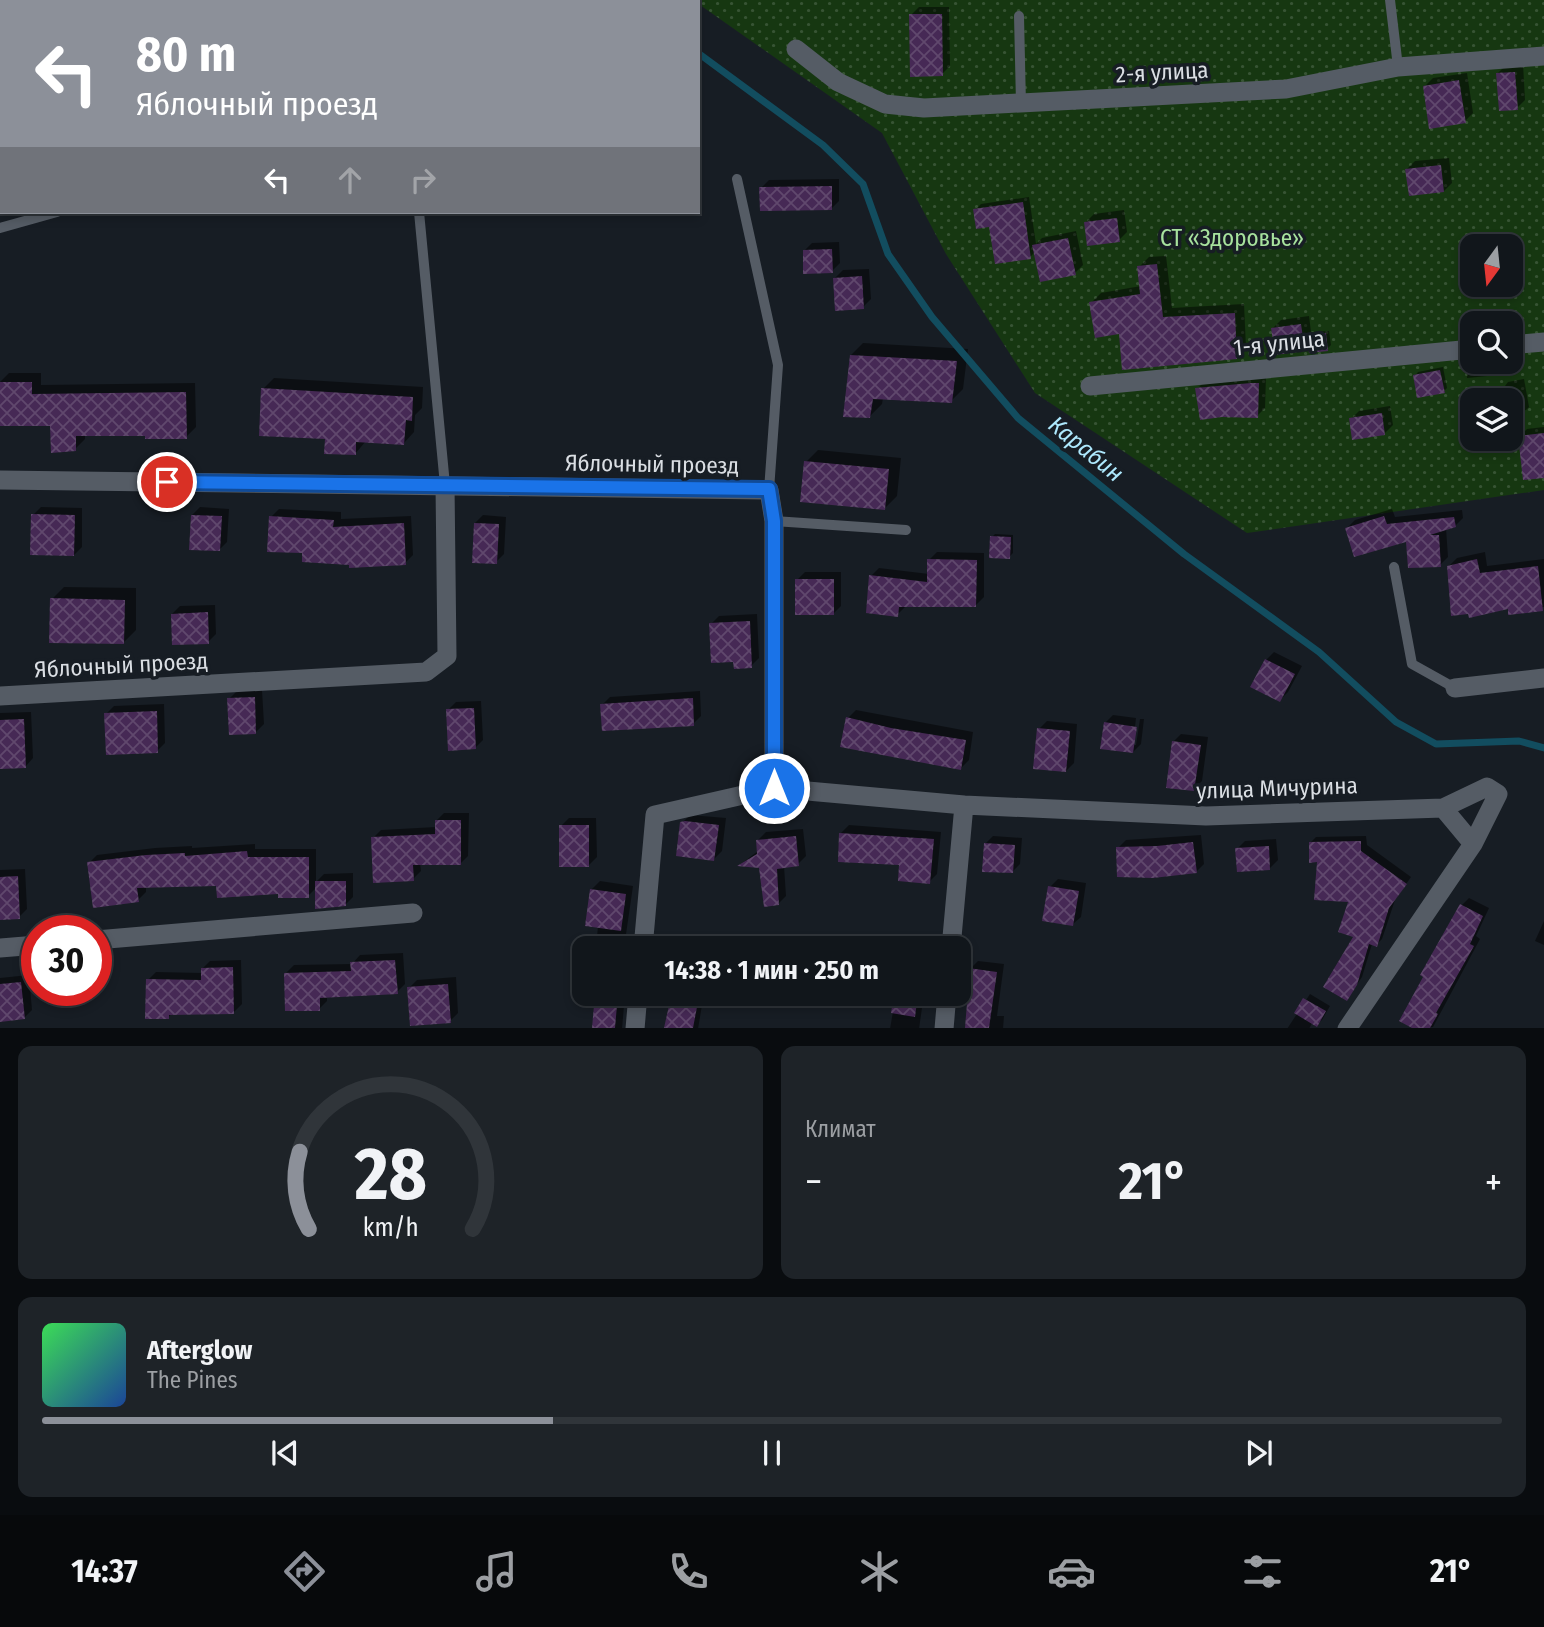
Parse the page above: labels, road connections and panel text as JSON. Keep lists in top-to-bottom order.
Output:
{
  "streets": {
    "street": [
      "2-я улица",
      "1-я улица",
      "Яблочный проезд",
      "улица Мичурина"
    ]
  },
  "crossings": [
    ["Яблочный проезд", "улица Мичурина"]
  ],
  "water": ["Карабин"],
  "parks": ["СТ «Здоровье»"],
  "north": "bottom",
  "page": {
    "turn": ["80 m", "Яблочный проезд"],
    "limit": "30",
    "trip": "14:38 · 1 мин · 250 m",
    "tile": "Климат",
    "heat": ["−", "21°", "+"],
    "song": ["Afterglow", "The Pines"],
    "tabs": ["14:37", "21°"],
    "gauge": ["28", "km/h"]
  }
}
